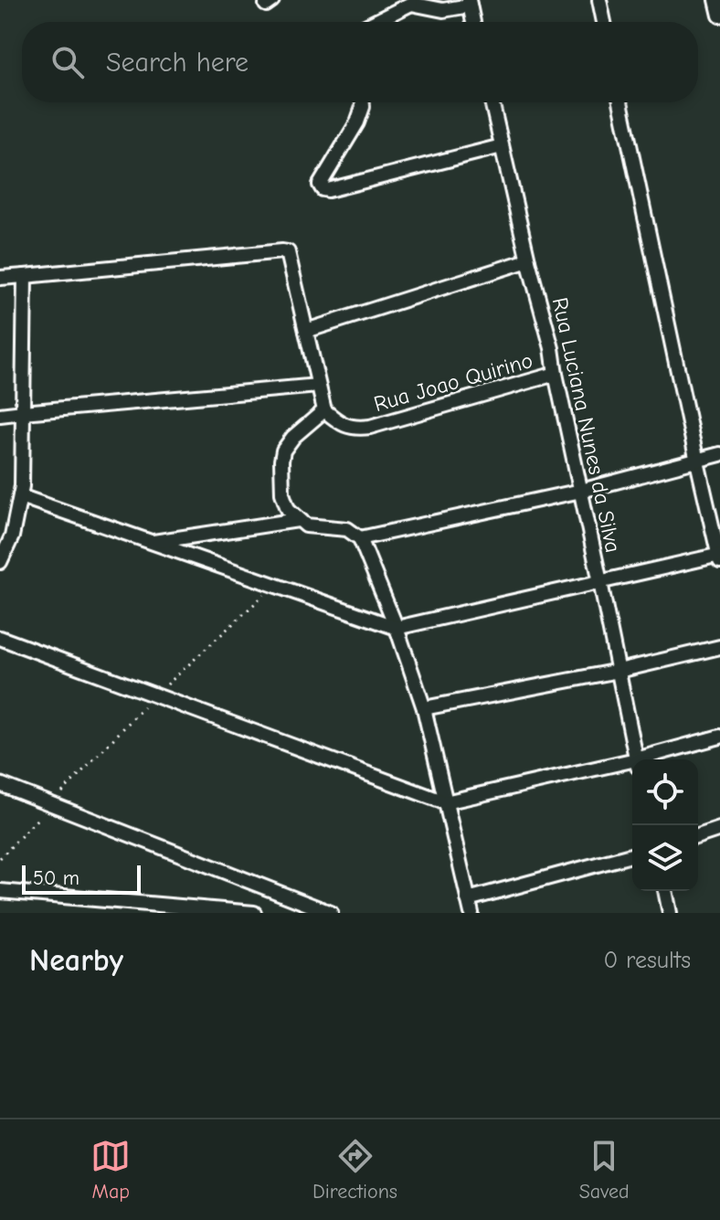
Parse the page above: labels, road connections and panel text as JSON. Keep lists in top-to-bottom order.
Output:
{
  "streets": {
    "street": ["Rua Joao Quirino", "Rua Luciana Nunes da Silva"]
  },
  "crossings": [
    ["Rua Joao Quirino", "Rua Luciana Nunes da Silva"]
  ],
  "scale_bar": "50 m",
  "page": {
    "search": "Search here",
    "scale": "50 m",
    "heading": ["Nearby", "0 results"],
    "nav": ["Map", "Directions", "Saved"]
  }
}
